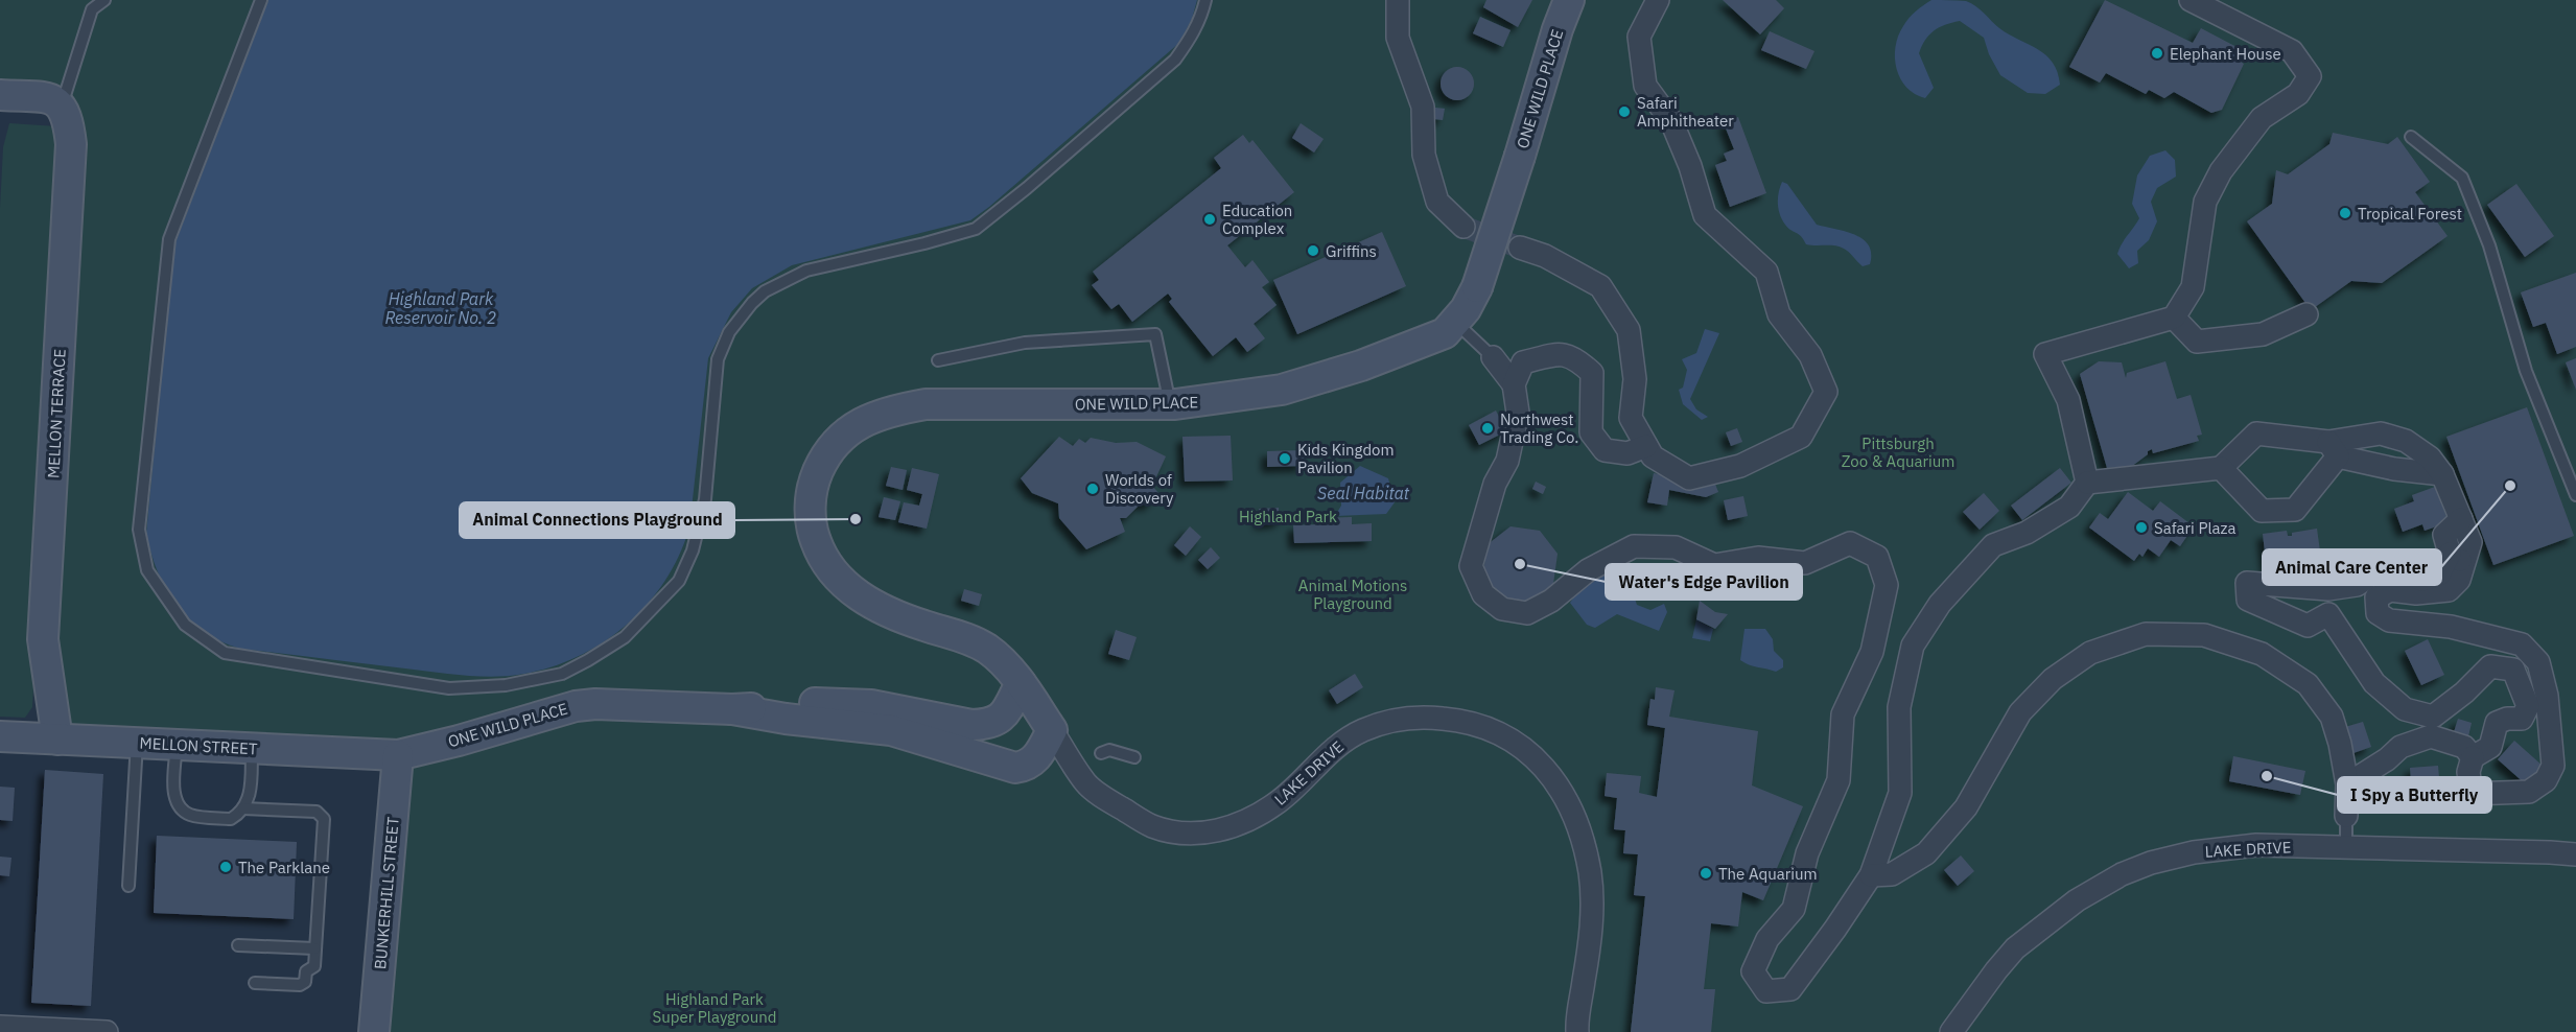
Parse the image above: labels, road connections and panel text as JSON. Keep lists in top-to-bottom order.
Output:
{
  "streets": {
    "main road": [
      "ONE WILD PLACE",
      "MELLON TERRACE",
      "MELLON STREET",
      "BUNKERHILL STREET"
    ],
    "street": ["LAKE DRIVE"]
  },
  "crossings": [
    ["ONE WILD PLACE", "MELLON STREET"],
    ["ONE WILD PLACE", "LAKE DRIVE"],
    ["ONE WILD PLACE", "BUNKERHILL STREET"],
    ["MELLON TERRACE", "MELLON STREET"],
    ["MELLON STREET", "BUNKERHILL STREET"]
  ],
  "water": ["Highland Park Reservoir No. 2", "Seal Habitat"],
  "parks": [
    "Pittsburgh Zoo & Aquarium",
    "Highland Park",
    "Animal Motions Playground",
    "Highland Park Super Playground"
  ],
  "places": [
    "Elephant House",
    "Safari Amphitheater",
    "Tropical Forest",
    "Education Complex",
    "Griffins",
    "Northwest Trading Co.",
    "Kids Kingdom Pavilion",
    "Animal Care Center",
    "Worlds of Discovery",
    "Animal Connections Playground",
    "Safari Plaza",
    "Water's Edge Pavilion",
    "I Spy a Butterfly",
    "The Parklane",
    "The Aquarium"
  ]
}
